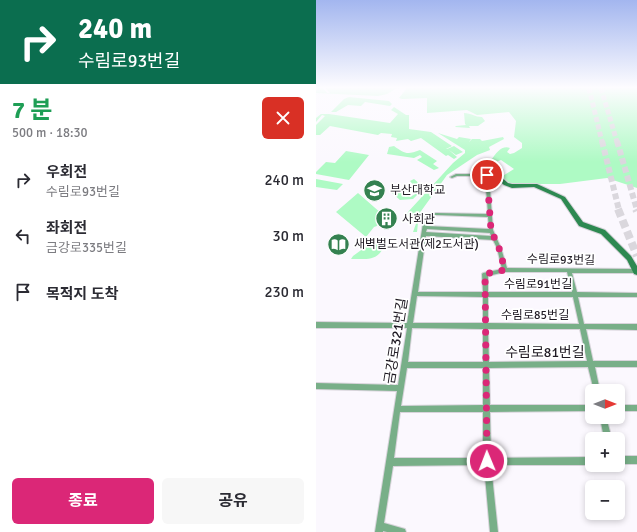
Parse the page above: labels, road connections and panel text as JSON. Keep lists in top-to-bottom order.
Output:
{
  "streets": {
    "street": [
      "수림로93번길",
      "수림로91번길",
      "수림로85번길",
      "금강로321번길",
      "수림로81번길"
    ]
  },
  "crossings": [
    ["수림로93번길", "수림로91번길"],
    ["수림로91번길", "금강로321번길"],
    ["수림로85번길", "금강로321번길"],
    ["금강로321번길", "수림로81번길"]
  ],
  "places": {
    "school or university": ["부산대학교"],
    "building": ["사회관"],
    "library": ["새벽벌도서관(제2도서관)"]
  },
  "north": "right",
  "page": {
    "turn": ["240 m", "수림로93번길"],
    "heading": ["7 분", "500 m · 18:30"],
    "list": [
      {
        "name": "우회전",
        "note": "수림로93번길",
        "value": "240 m"
      },
      {
        "name": "좌회전",
        "note": "금강로335번길",
        "value": "30 m"
      },
      {
        "name": "목적지 도착",
        "value": "230 m"
      }
    ],
    "map_buttons": ["+", "−"],
    "buttons": ["종료", "공유"]
  }
}
